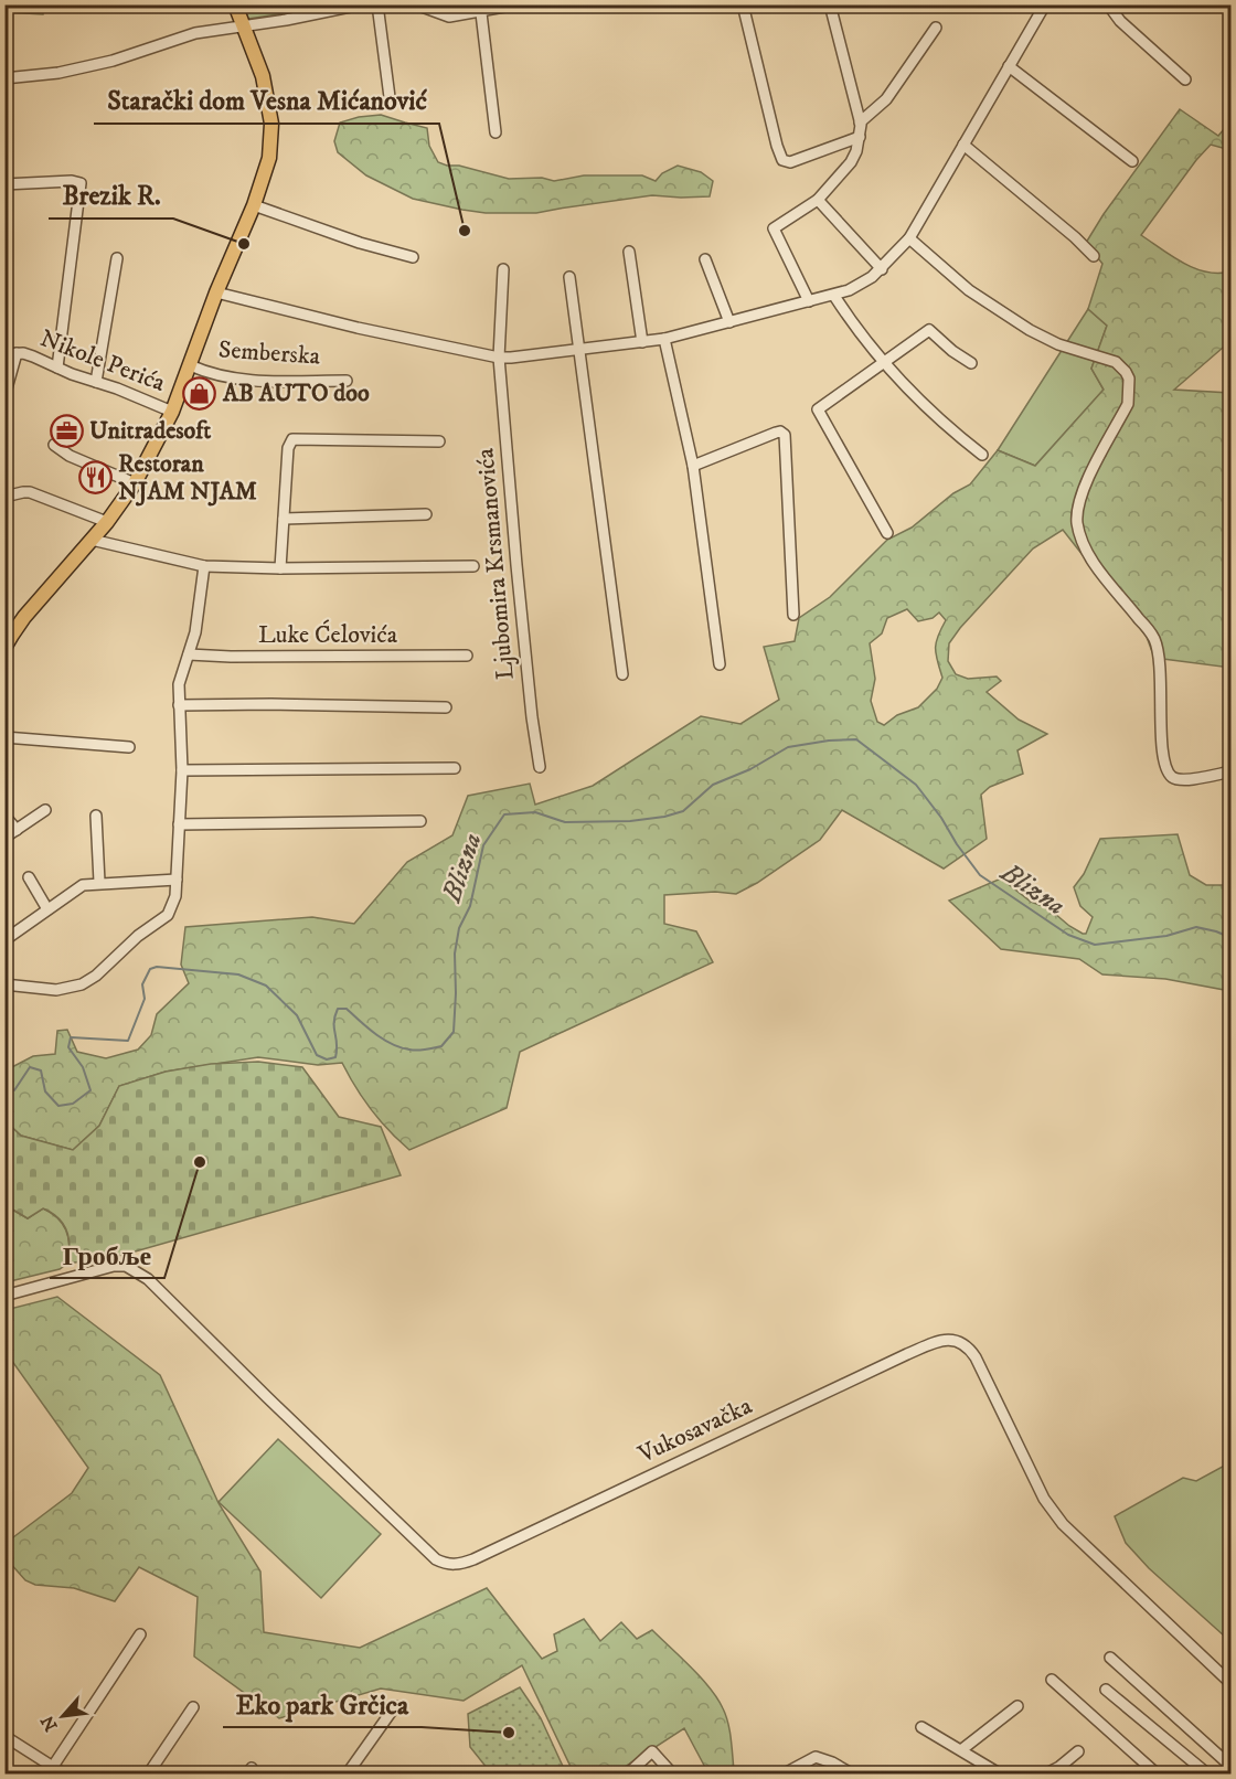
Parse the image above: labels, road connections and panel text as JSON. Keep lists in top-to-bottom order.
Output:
{
  "streets": {
    "main road": ["Semberska"],
    "street": [
      "Nikole Perića",
      "Ljubomira Krsmanovića",
      "Luke Ćelovića",
      "Vukosavačka"
    ]
  },
  "crossings": [
    ["Semberska", "Nikole Perića"]
  ],
  "water": ["Blizna"],
  "places": {
    "other": [
      "Starački dom Vesna Mićanović",
      "Brezik R.",
      "Гробље",
      "Eko park Grčica"
    ],
    "shop": ["AB AUTO doo"],
    "office": ["Unitradesoft"],
    "restaurant": ["Restoran NJAM NJAM"]
  },
  "north": "bottom left"
}
